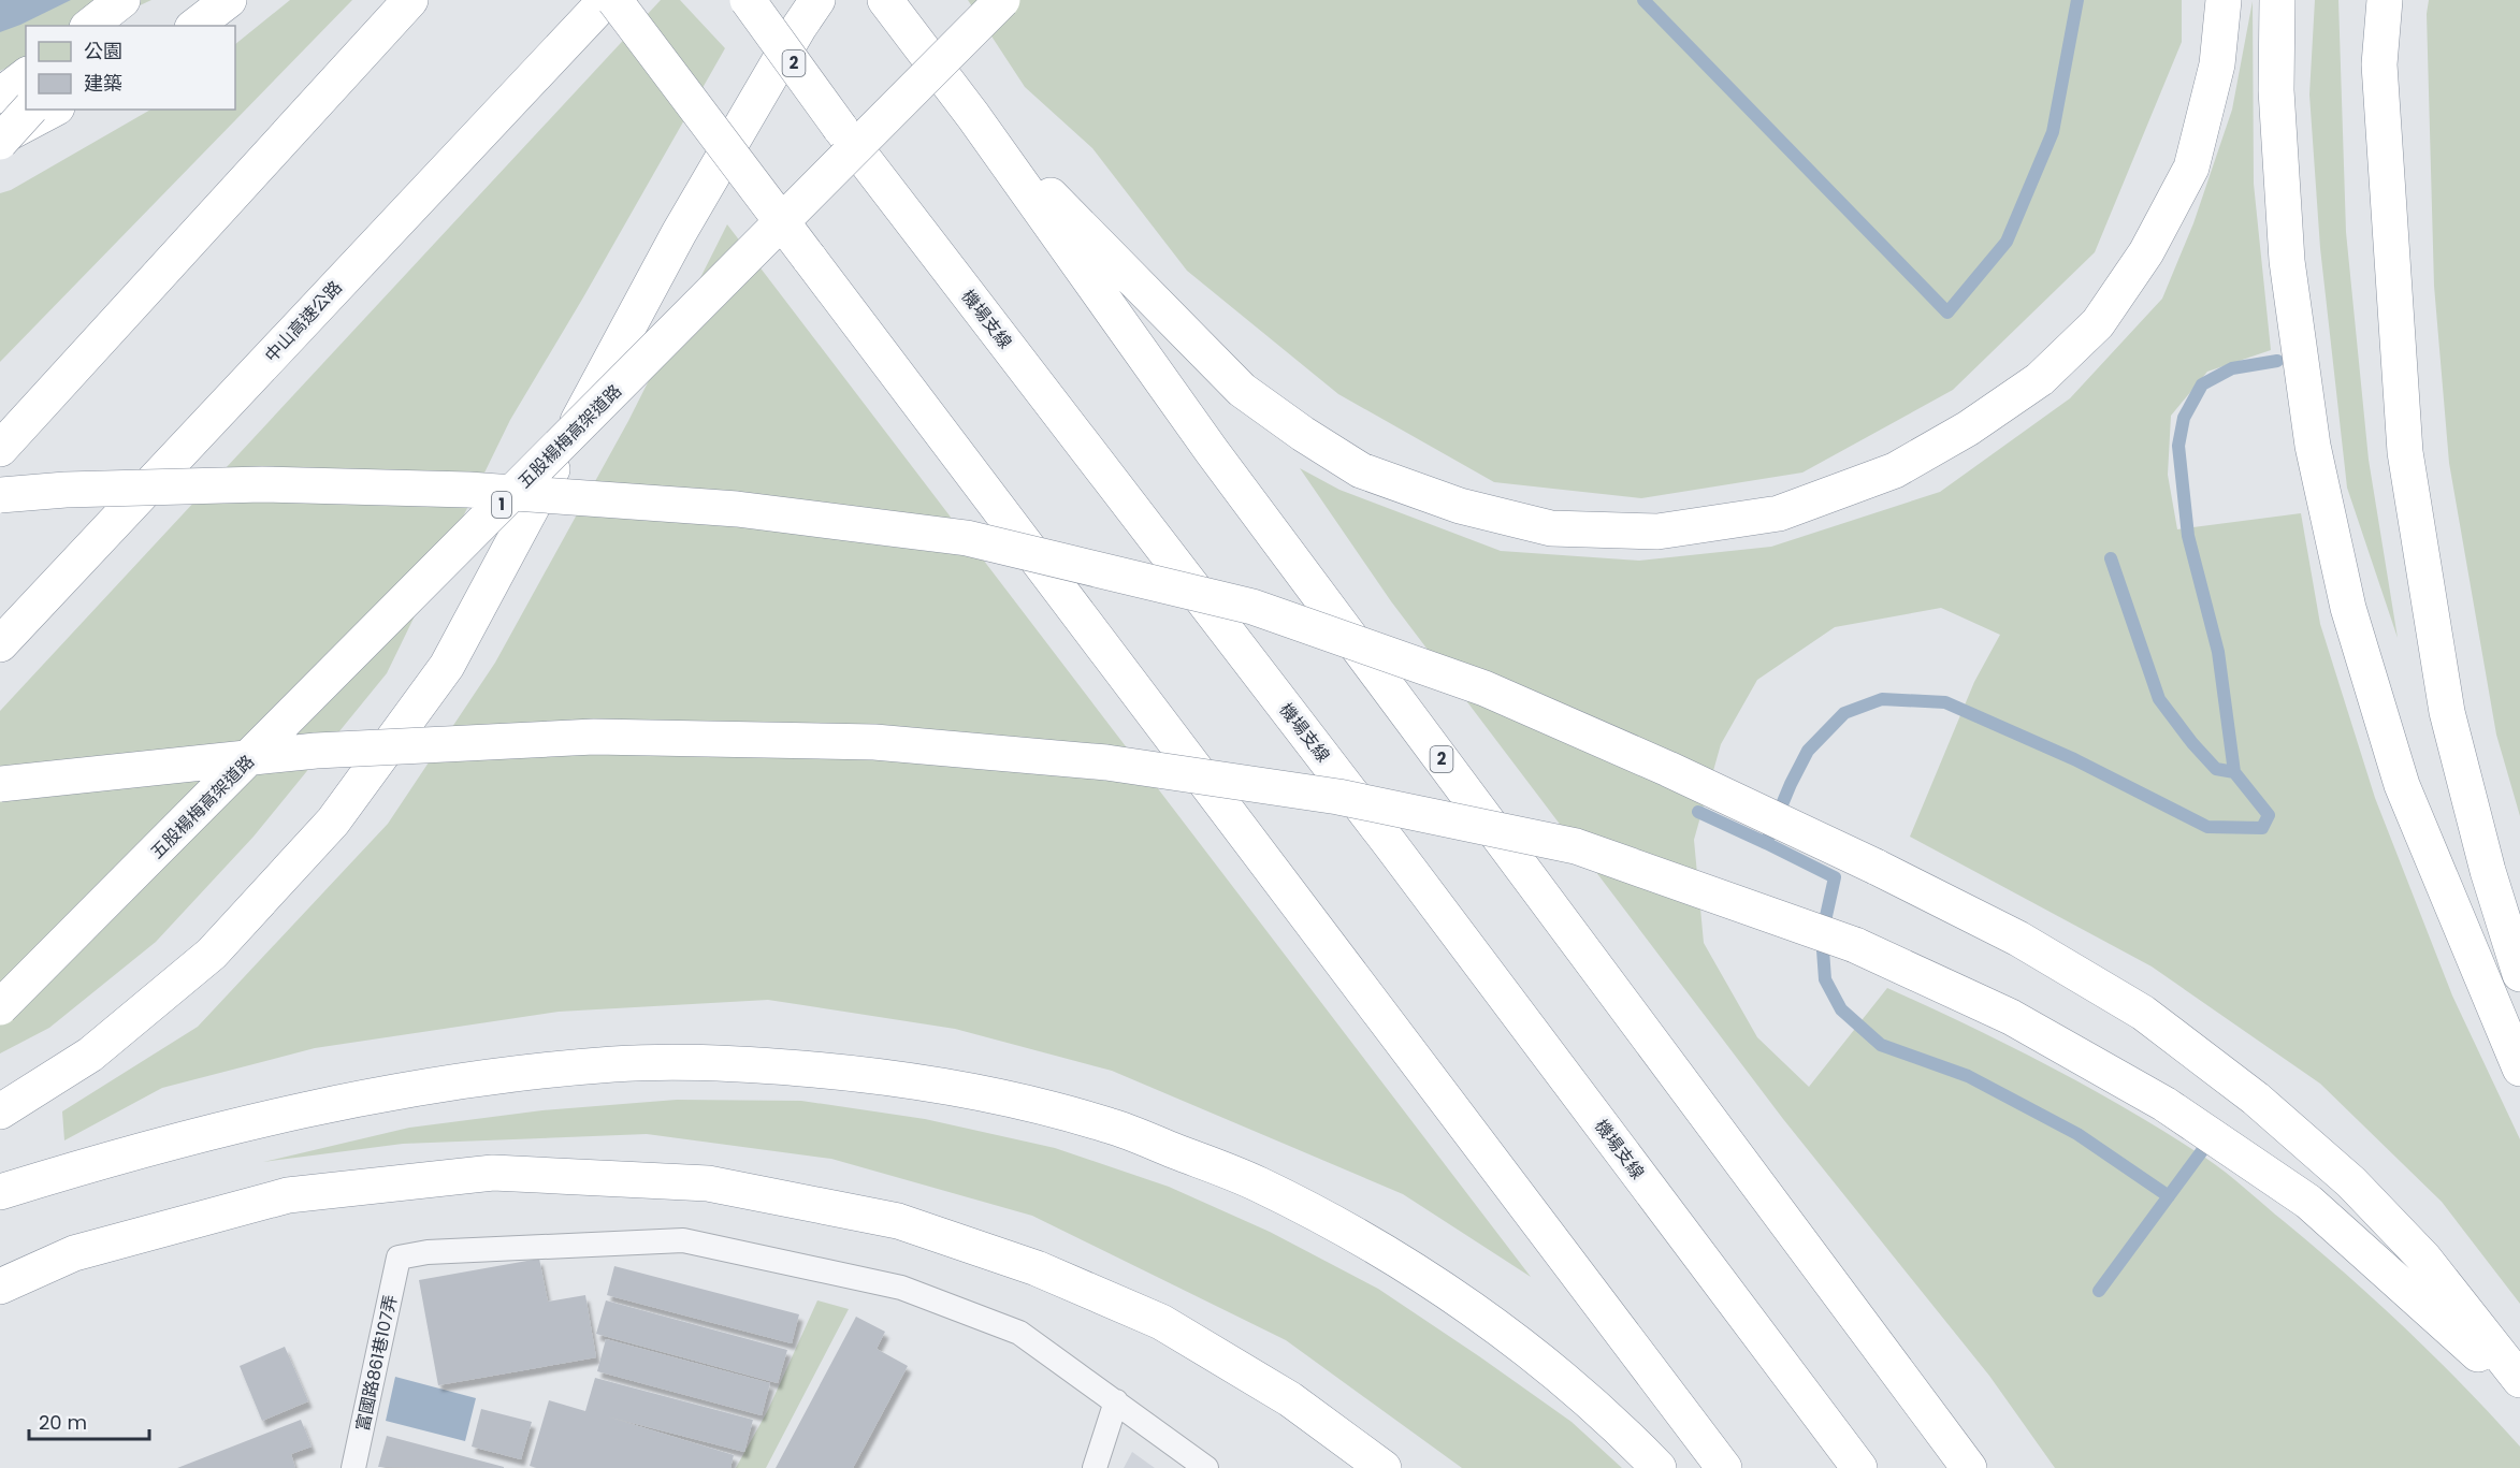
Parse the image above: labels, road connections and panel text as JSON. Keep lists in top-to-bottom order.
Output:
{
  "streets": {
    "highway": [
      "2",
      "機場支線",
      "中山高速公路",
      "五股楊梅高架道路",
      "1"
    ],
    "lane": ["富國路861巷107弄"]
  },
  "legend": ["公園", "建築"],
  "scale_bar": "20 m"
}
